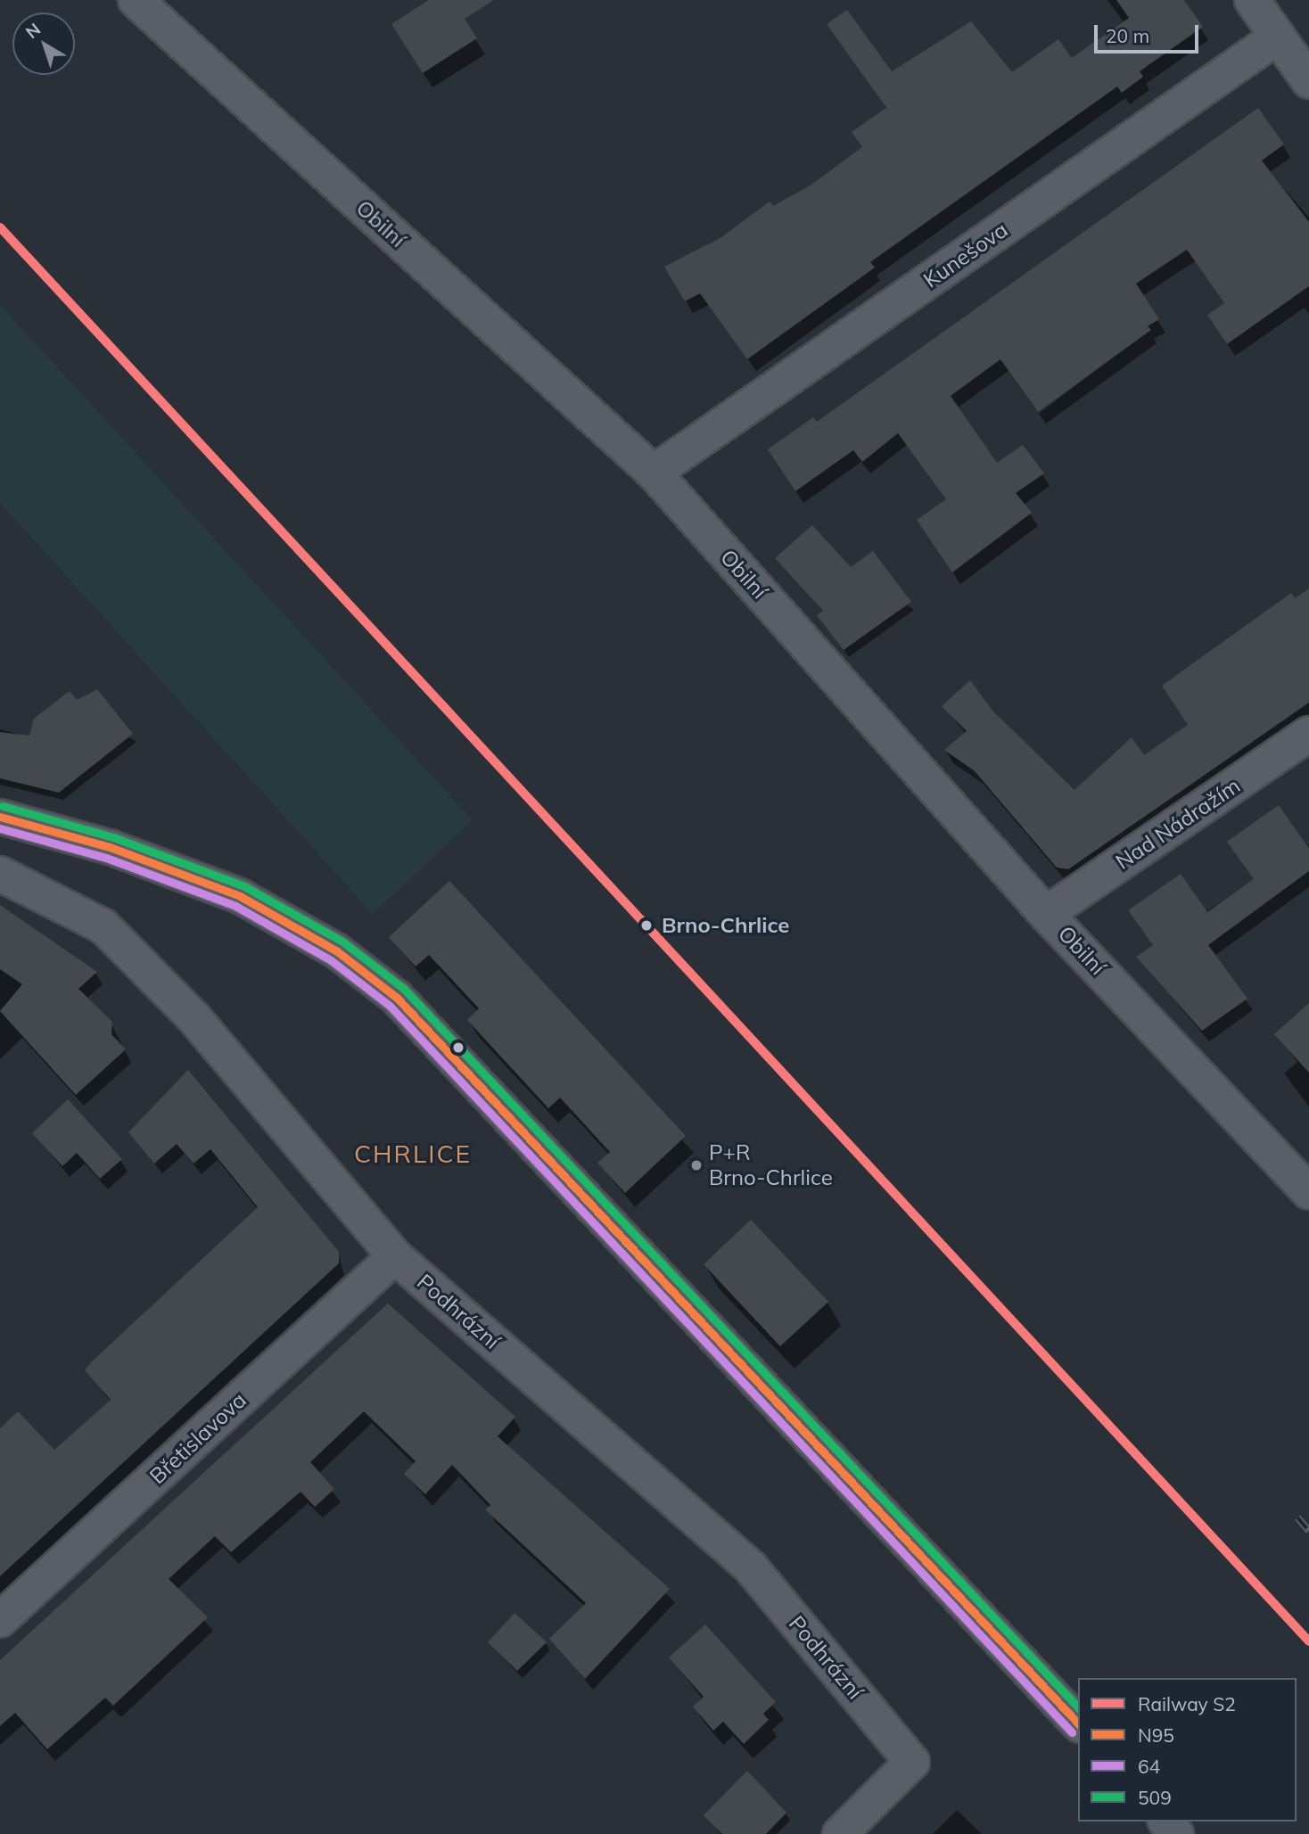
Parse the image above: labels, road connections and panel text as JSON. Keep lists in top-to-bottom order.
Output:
{
  "streets": {
    "street": [
      "Obilní",
      "Kunešova",
      "Nad Nádražím",
      "Podhrázní",
      "Břetislavova"
    ]
  },
  "crossings": [
    ["Obilní", "Kunešova"],
    ["Obilní", "Nad Nádražím"],
    ["Podhrázní", "Břetislavova"]
  ],
  "districts": ["CHRLICE"],
  "places": ["Brno-Chrlice", "P+R Brno-Chrlice"],
  "lines": [
    "rail line S2",
    "transit line 509",
    "transit line N95",
    "transit line 64"
  ],
  "legend": [
    "Railway S2",
    "N95",
    "64",
    "509"
  ],
  "scale_bar": "20 m",
  "north": "top left"
}
